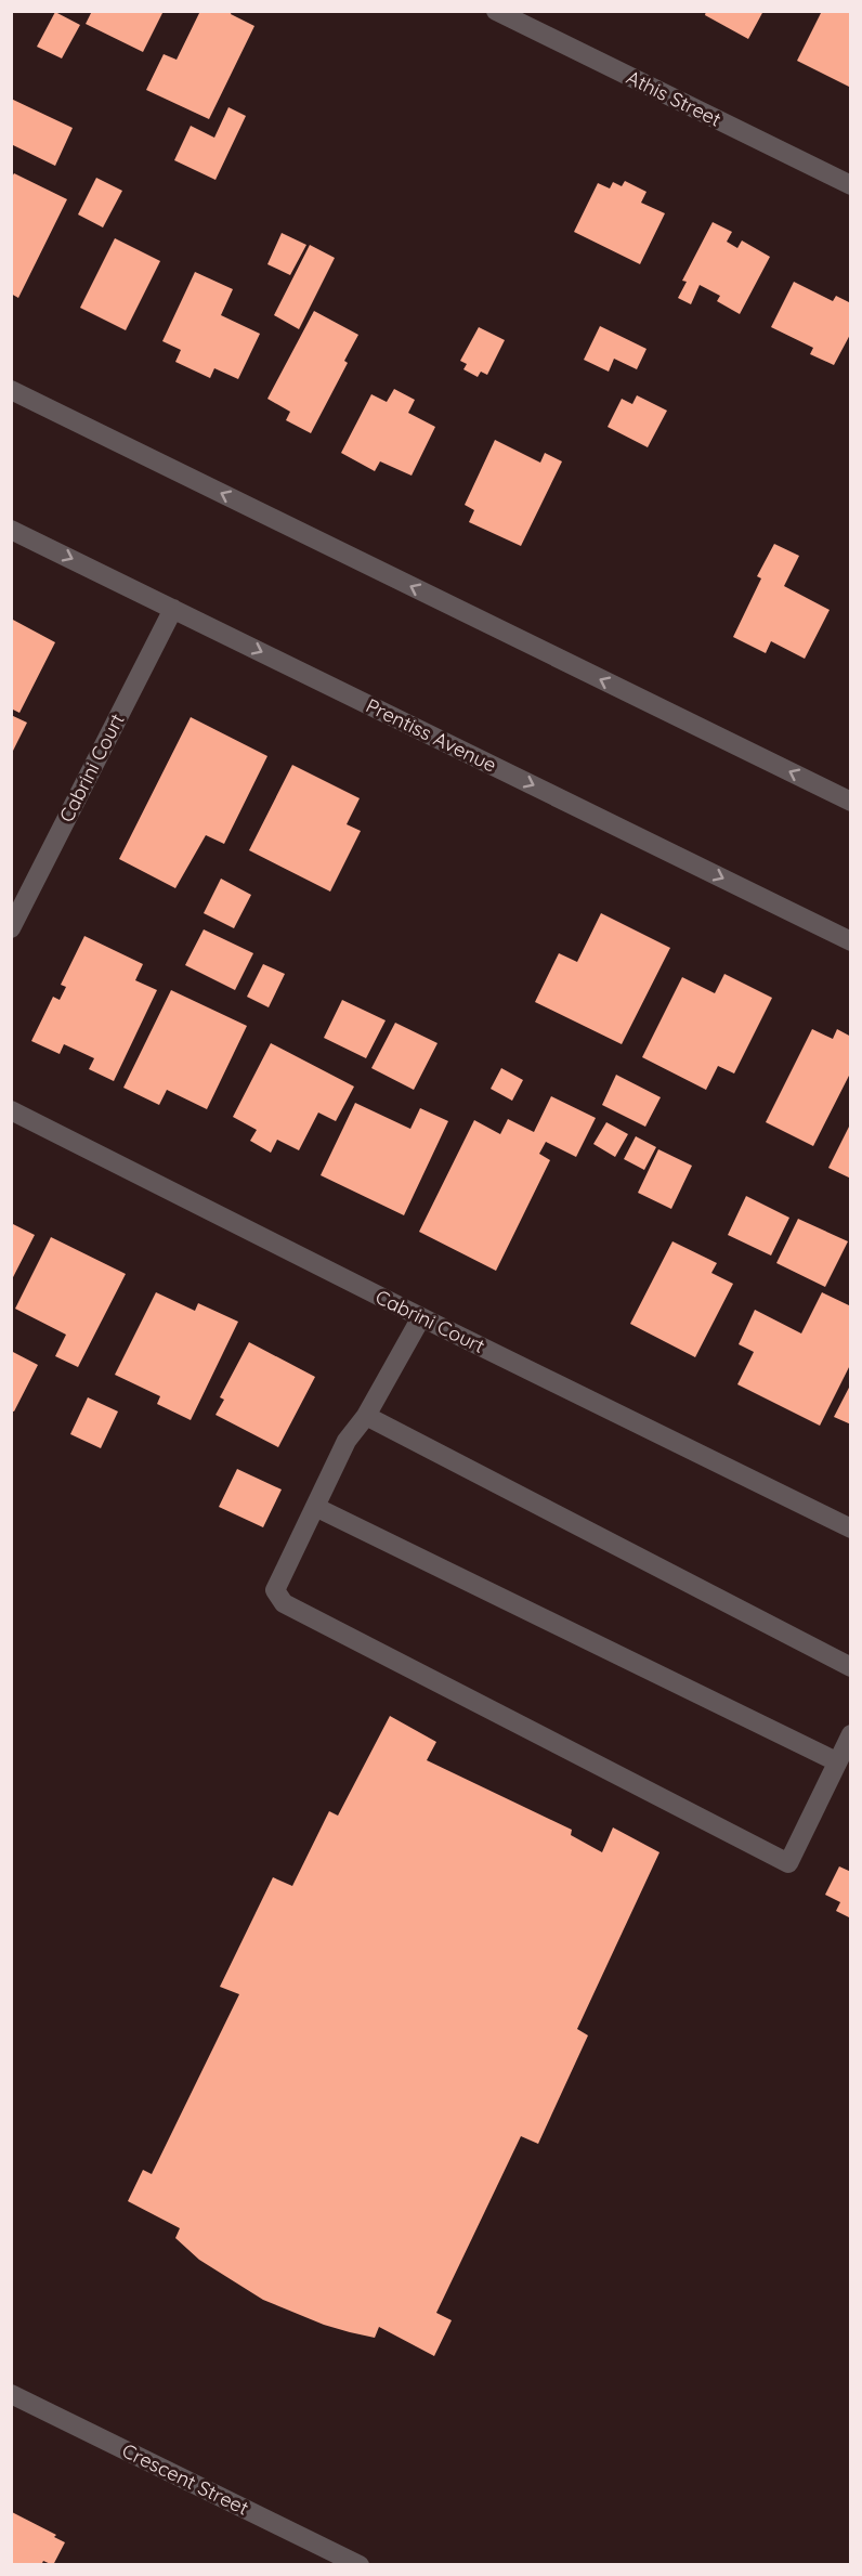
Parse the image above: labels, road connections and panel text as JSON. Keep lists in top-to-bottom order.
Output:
{
  "streets": {
    "street": [
      "Athis Street",
      "Prentiss Avenue",
      "Cabrini Court",
      "Crescent Street"
    ]
  },
  "crossings": [
    ["Prentiss Avenue", "Cabrini Court"]
  ]
}
